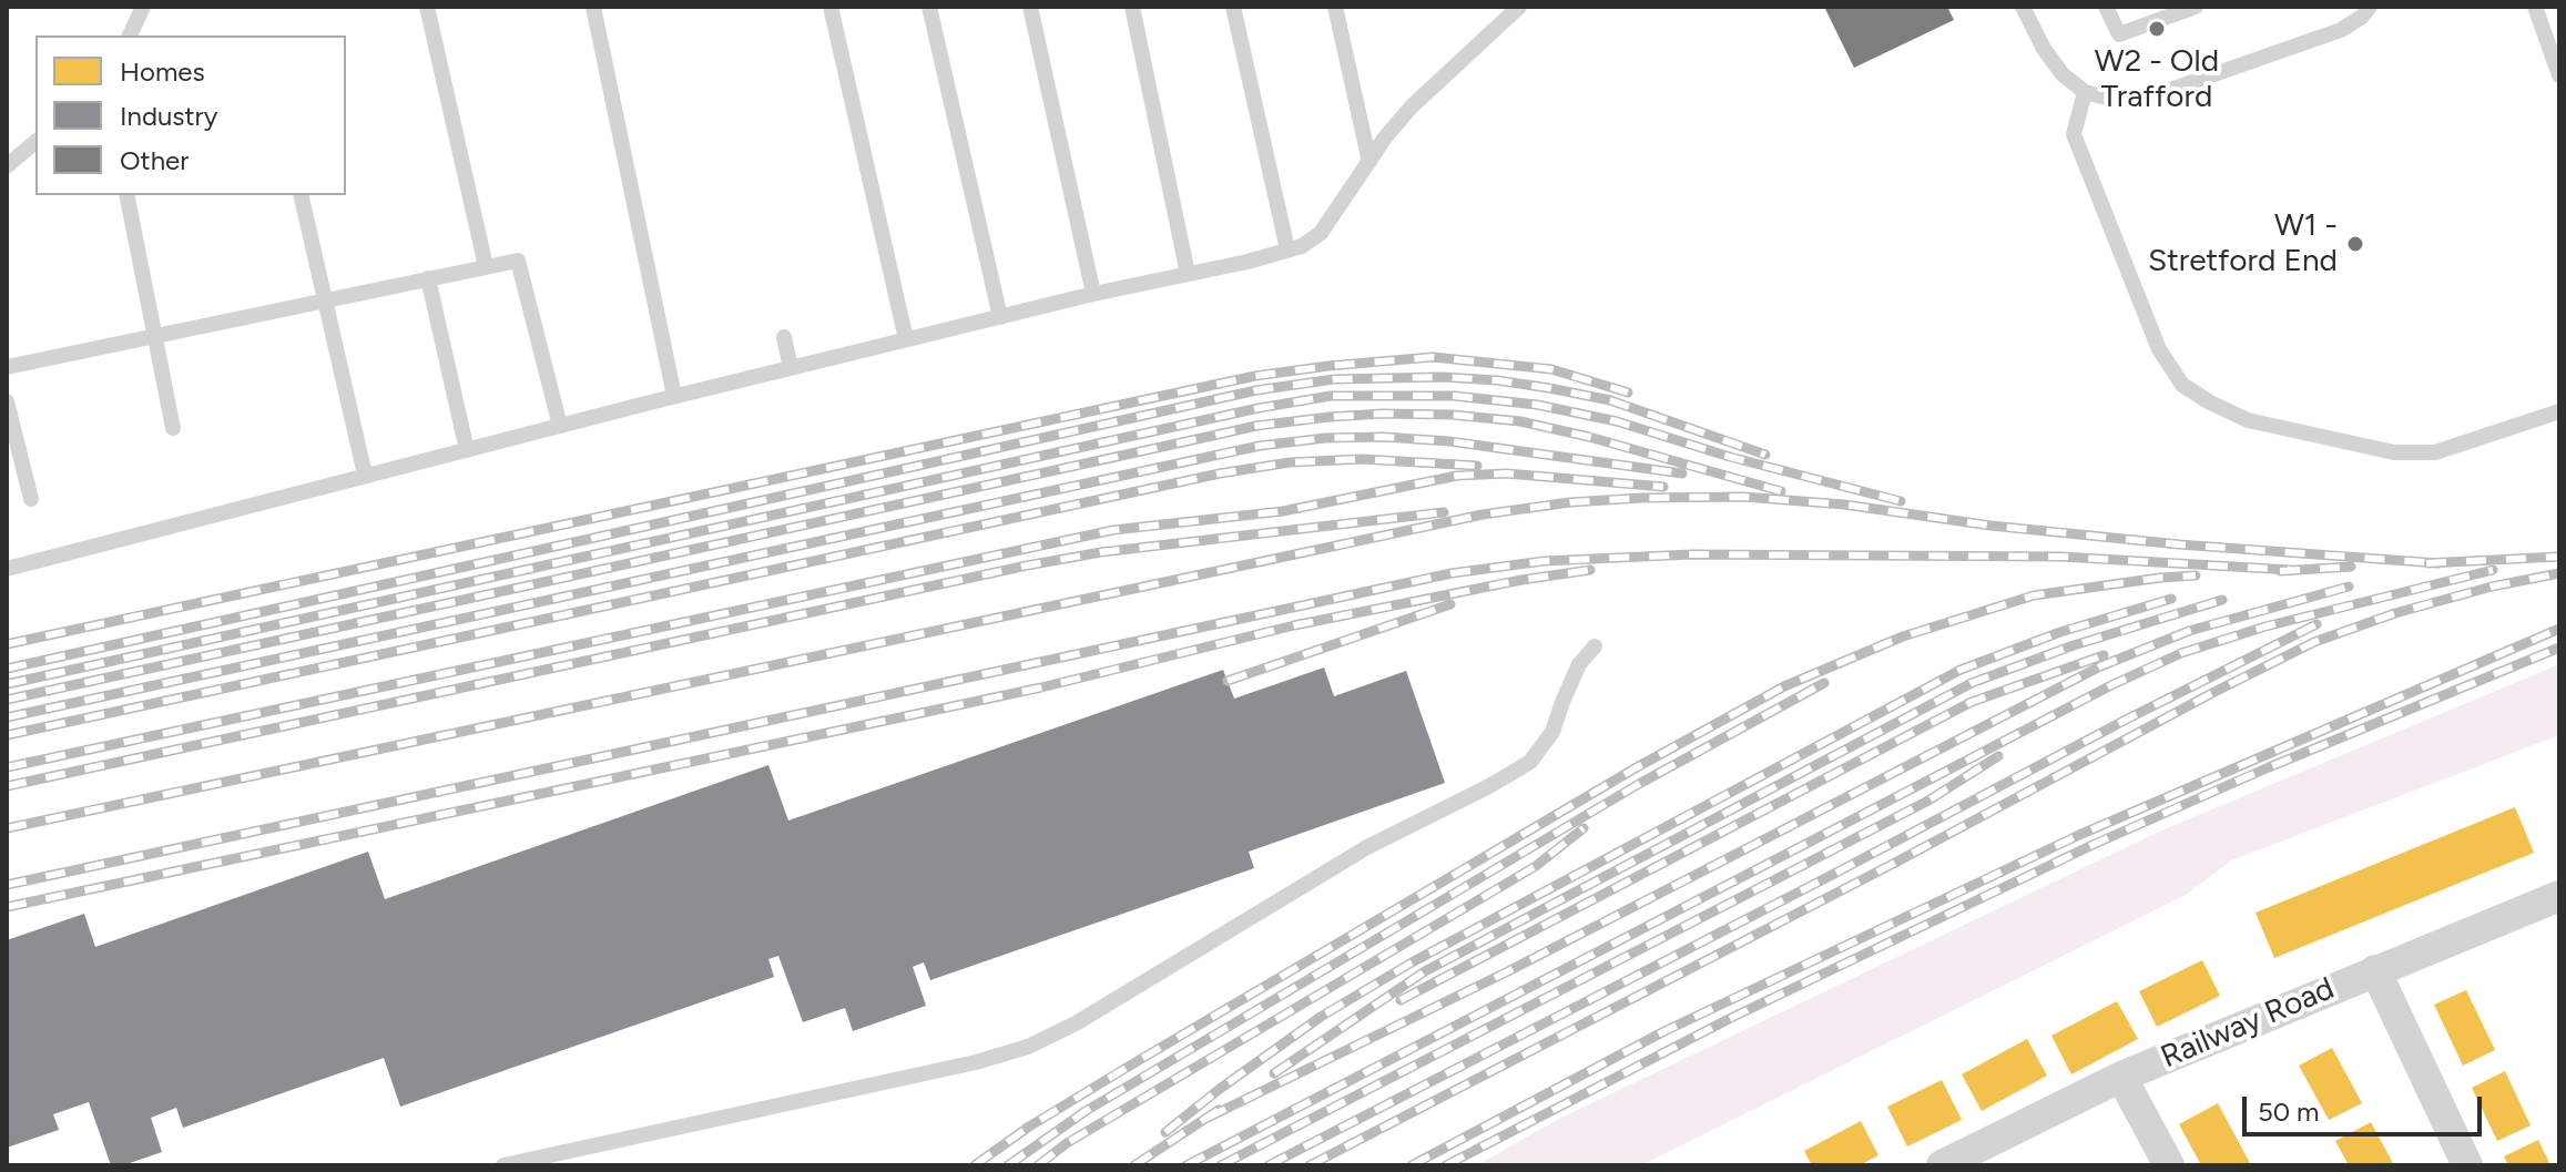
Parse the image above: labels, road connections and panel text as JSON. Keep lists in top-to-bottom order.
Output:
{
  "streets": {
    "street": ["Railway Road"]
  },
  "places": ["W2 - Old Trafford", "W1 - Stretford End"],
  "legend": ["Homes", "Industry", "Other"],
  "scale_bar": "50 m"
}
